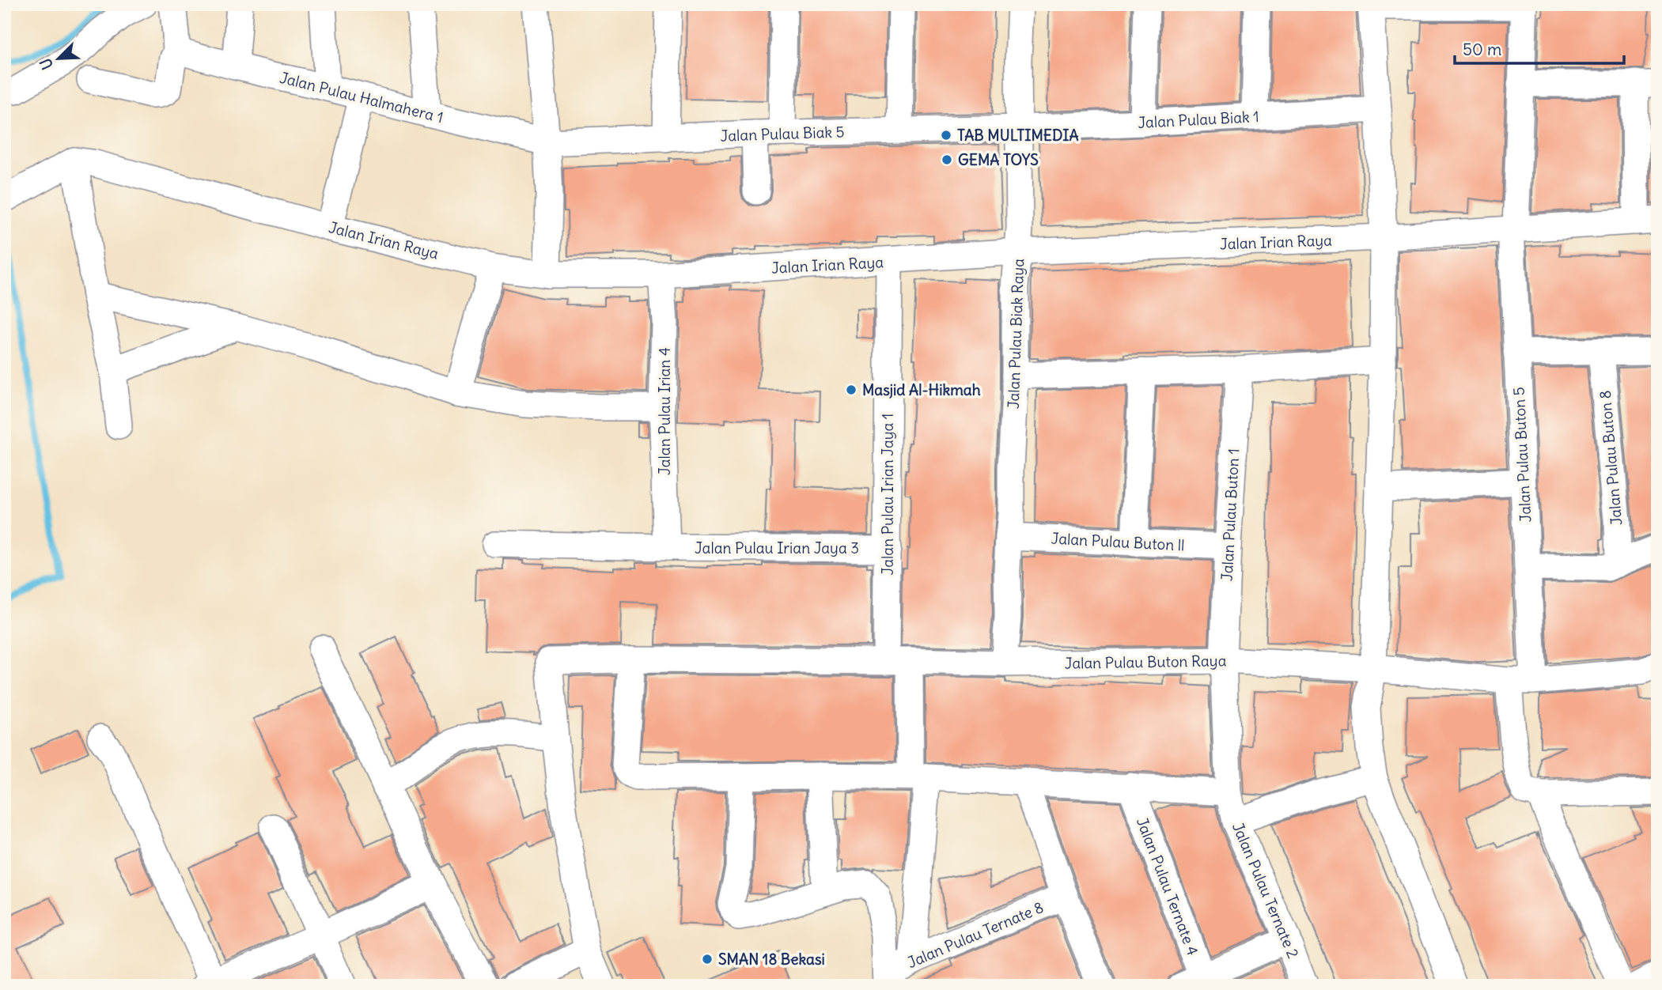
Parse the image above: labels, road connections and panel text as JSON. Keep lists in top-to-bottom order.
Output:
{
  "streets": {
    "street": [
      "Jalan Pulau Halmahera 1",
      "Jalan Pulau Biak 1",
      "Jalan Pulau Biak 5",
      "Jalan Irian Raya",
      "Jalan Pulau Biak Raya",
      "Jalan Pulau Irian 4",
      "Jalan Pulau Buton 5",
      "Jalan Pulau Buton 8",
      "Jalan Pulau Irian Jaya 1",
      "Jalan Pulau Buton 1",
      "Jalan Pulau Buton ll",
      "Jalan Pulau Irian Jaya 3",
      "Jalan Pulau Buton Raya",
      "Jalan Pulau Ternate 4",
      "Jalan Pulau Ternate 2",
      "Jalan Pulau Ternate 8"
    ]
  },
  "crossings": [
    ["Jalan Pulau Halmahera 1", "Jalan Pulau Biak 5"],
    ["Jalan Pulau Biak 1", "Jalan Pulau Biak 5"],
    ["Jalan Pulau Biak 1", "Jalan Pulau Biak Raya"],
    ["Jalan Pulau Biak 5", "Jalan Pulau Biak Raya"],
    ["Jalan Irian Raya", "Jalan Pulau Biak Raya"],
    ["Jalan Irian Raya", "Jalan Pulau Irian 4"],
    ["Jalan Irian Raya", "Jalan Pulau Buton 5"],
    ["Jalan Irian Raya", "Jalan Pulau Irian Jaya 1"],
    ["Jalan Pulau Biak Raya", "Jalan Pulau Buton ll"],
    ["Jalan Pulau Biak Raya", "Jalan Pulau Buton Raya"],
    ["Jalan Pulau Irian 4", "Jalan Pulau Irian Jaya 3"],
    ["Jalan Pulau Buton 5", "Jalan Pulau Buton Raya"],
    ["Jalan Pulau Irian Jaya 1", "Jalan Pulau Irian Jaya 3"],
    ["Jalan Pulau Irian Jaya 1", "Jalan Pulau Buton Raya"],
    ["Jalan Pulau Irian Jaya 1", "Jalan Pulau Ternate 8"],
    ["Jalan Pulau Buton 1", "Jalan Pulau Buton ll"],
    ["Jalan Pulau Buton 1", "Jalan Pulau Buton Raya"],
    ["Jalan Pulau Buton 1", "Jalan Pulau Ternate 2"],
    ["Jalan Pulau Buton Raya", "Jalan Pulau Ternate 2"]
  ],
  "places": [
    "TAB MULTIMEDIA",
    "GEMA TOYS",
    "Masjid Al-Hikmah",
    "SMAN 18 Bekasi"
  ],
  "scale_bar": "50 m",
  "north": "bottom left"
}
